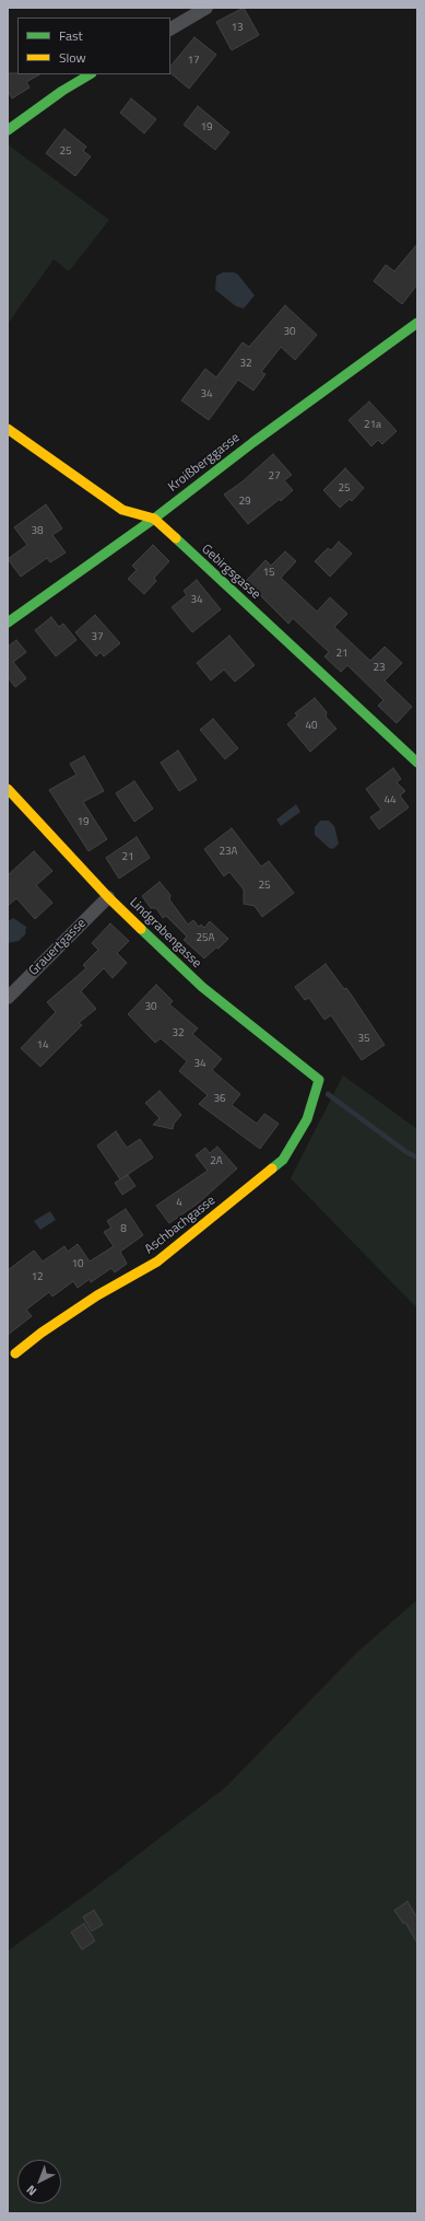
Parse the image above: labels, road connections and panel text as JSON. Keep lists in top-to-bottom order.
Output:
{
  "streets": {
    "street": [
      "Kroißberggasse",
      "Gebirgsgasse",
      "Lindgrabengasse",
      "Grauertgasse",
      "Aschbachgasse"
    ]
  },
  "crossings": [
    ["Kroißberggasse", "Gebirgsgasse"],
    ["Lindgrabengasse", "Grauertgasse"],
    ["Lindgrabengasse", "Aschbachgasse"]
  ],
  "house_numbers": [
    "13",
    "17",
    "19",
    "25",
    "30",
    "32",
    "34",
    "21a",
    "27",
    "25",
    "29",
    "38",
    "15",
    "34",
    "37",
    "21",
    "23",
    "40",
    "44",
    "19",
    "23A",
    "21",
    "25",
    "25A",
    "30",
    "32",
    "35",
    "14",
    "34",
    "36",
    "2A",
    "4",
    "8",
    "10",
    "12"
  ],
  "legend": ["Fast", "Slow"],
  "north": "bottom left"
}
